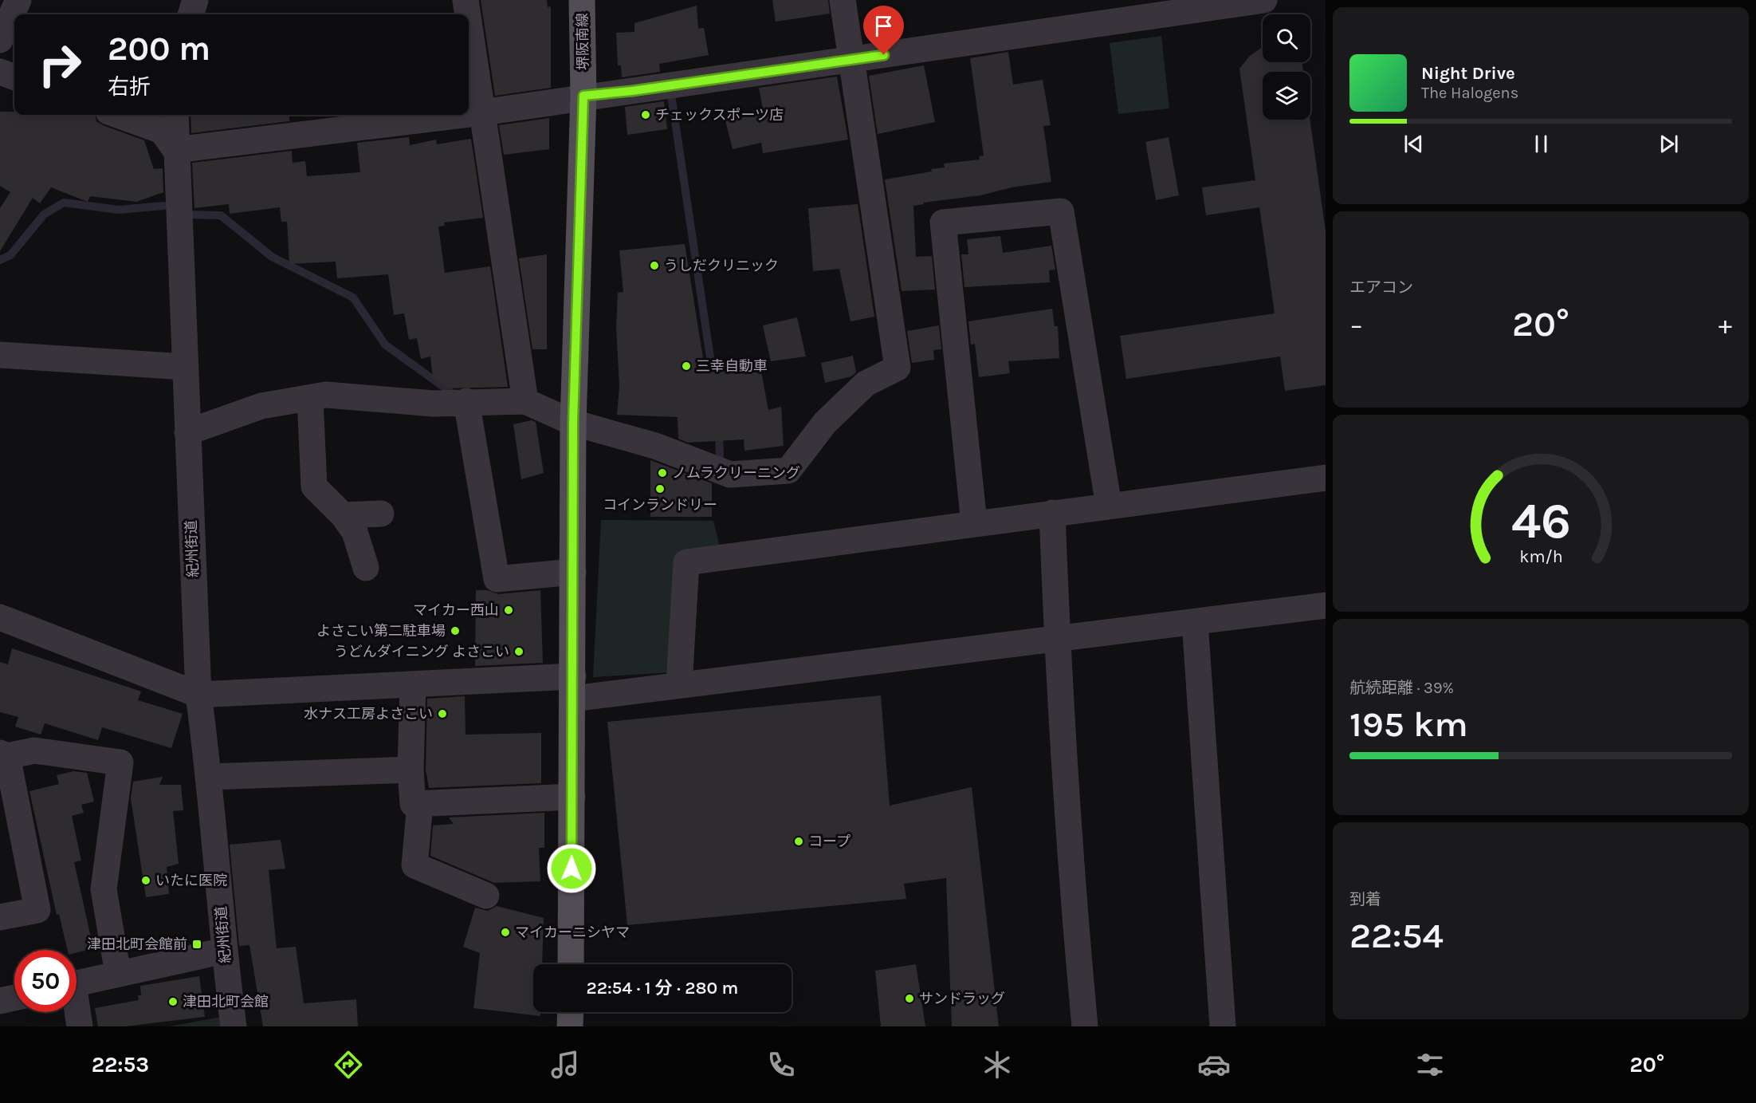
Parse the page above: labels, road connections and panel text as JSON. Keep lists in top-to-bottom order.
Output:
{
  "streets": {
    "main road": ["堺阪南線"],
    "street": ["紀州街道"]
  },
  "places": {
    "other": [
      "チェックスポーツ店",
      "うしだクリニック",
      "三幸自動車",
      "ノムラクリーニング",
      "コインランドリー",
      "マイカー西山",
      "よさこい第二駐車場",
      "うどんダイニング よさこい",
      "水ナス工房よさこい",
      "コープ",
      "いたに医院",
      "マイカーニシヤマ",
      "サンドラッグ",
      "津田北町会館"
    ],
    "transit": ["津田北町会館前"]
  },
  "page": {
    "turn": ["200 m", "右折"],
    "song": ["Night Drive", "The Halogens"],
    "tile": [
      "エアコン",
      ["航続距離 · 39%", "195 km"],
      ["到着", "22:54"]
    ],
    "heat": ["−", "20°", "+"],
    "limit": "50",
    "trip": "22:54 · 1 分 · 280 m",
    "tabs": ["22:53", "20°"],
    "gauge": ["46", "km/h"]
  }
}
